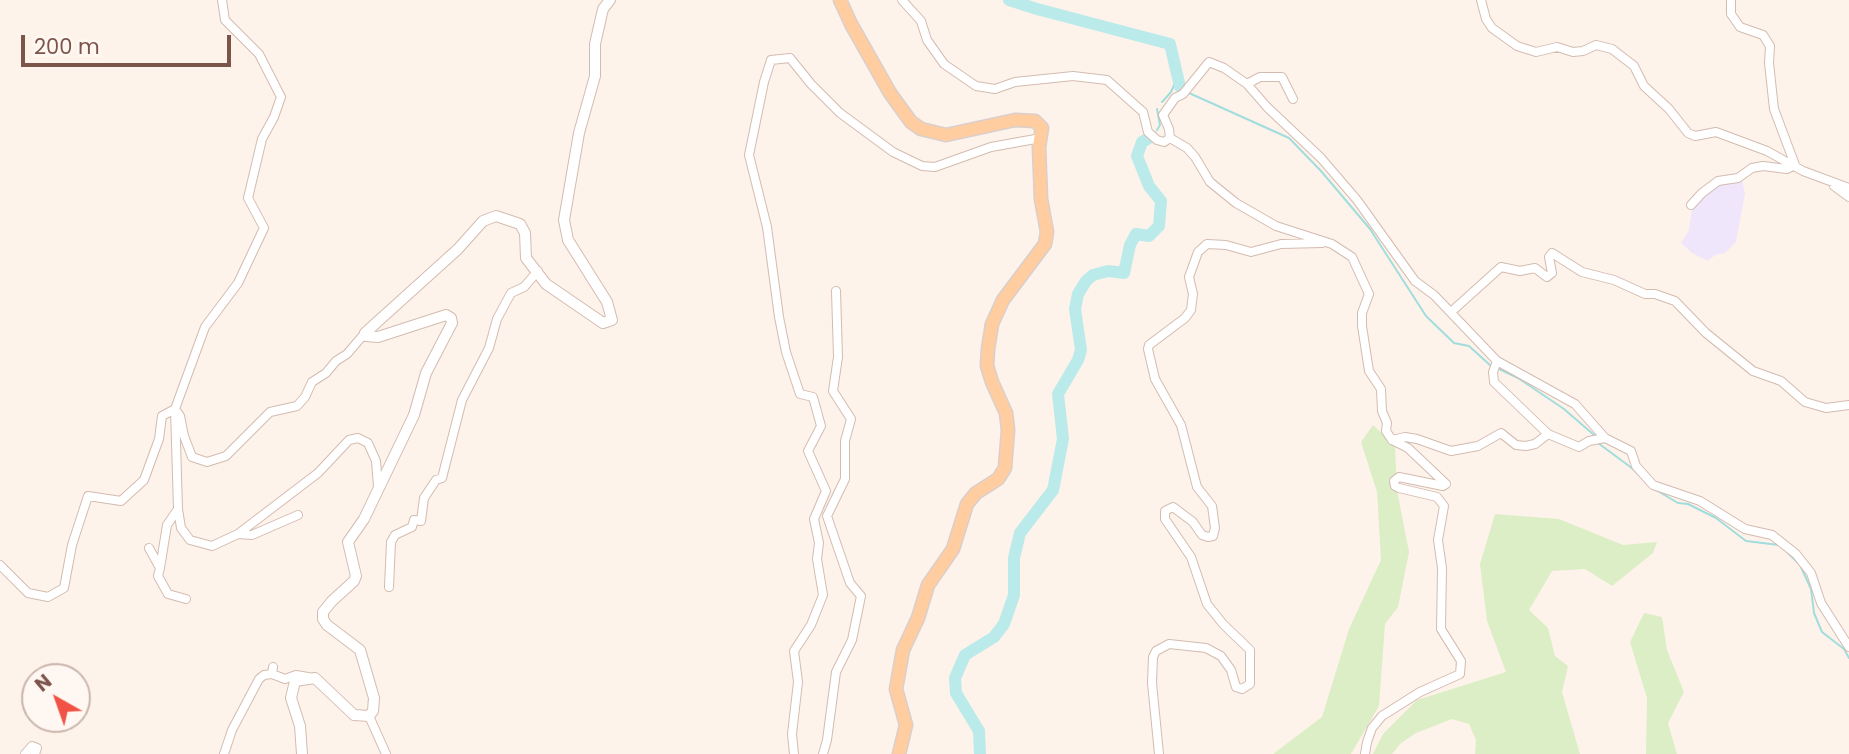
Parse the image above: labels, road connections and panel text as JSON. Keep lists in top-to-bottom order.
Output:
{
  "scale_bar": "200 m",
  "north": "top left"
}
